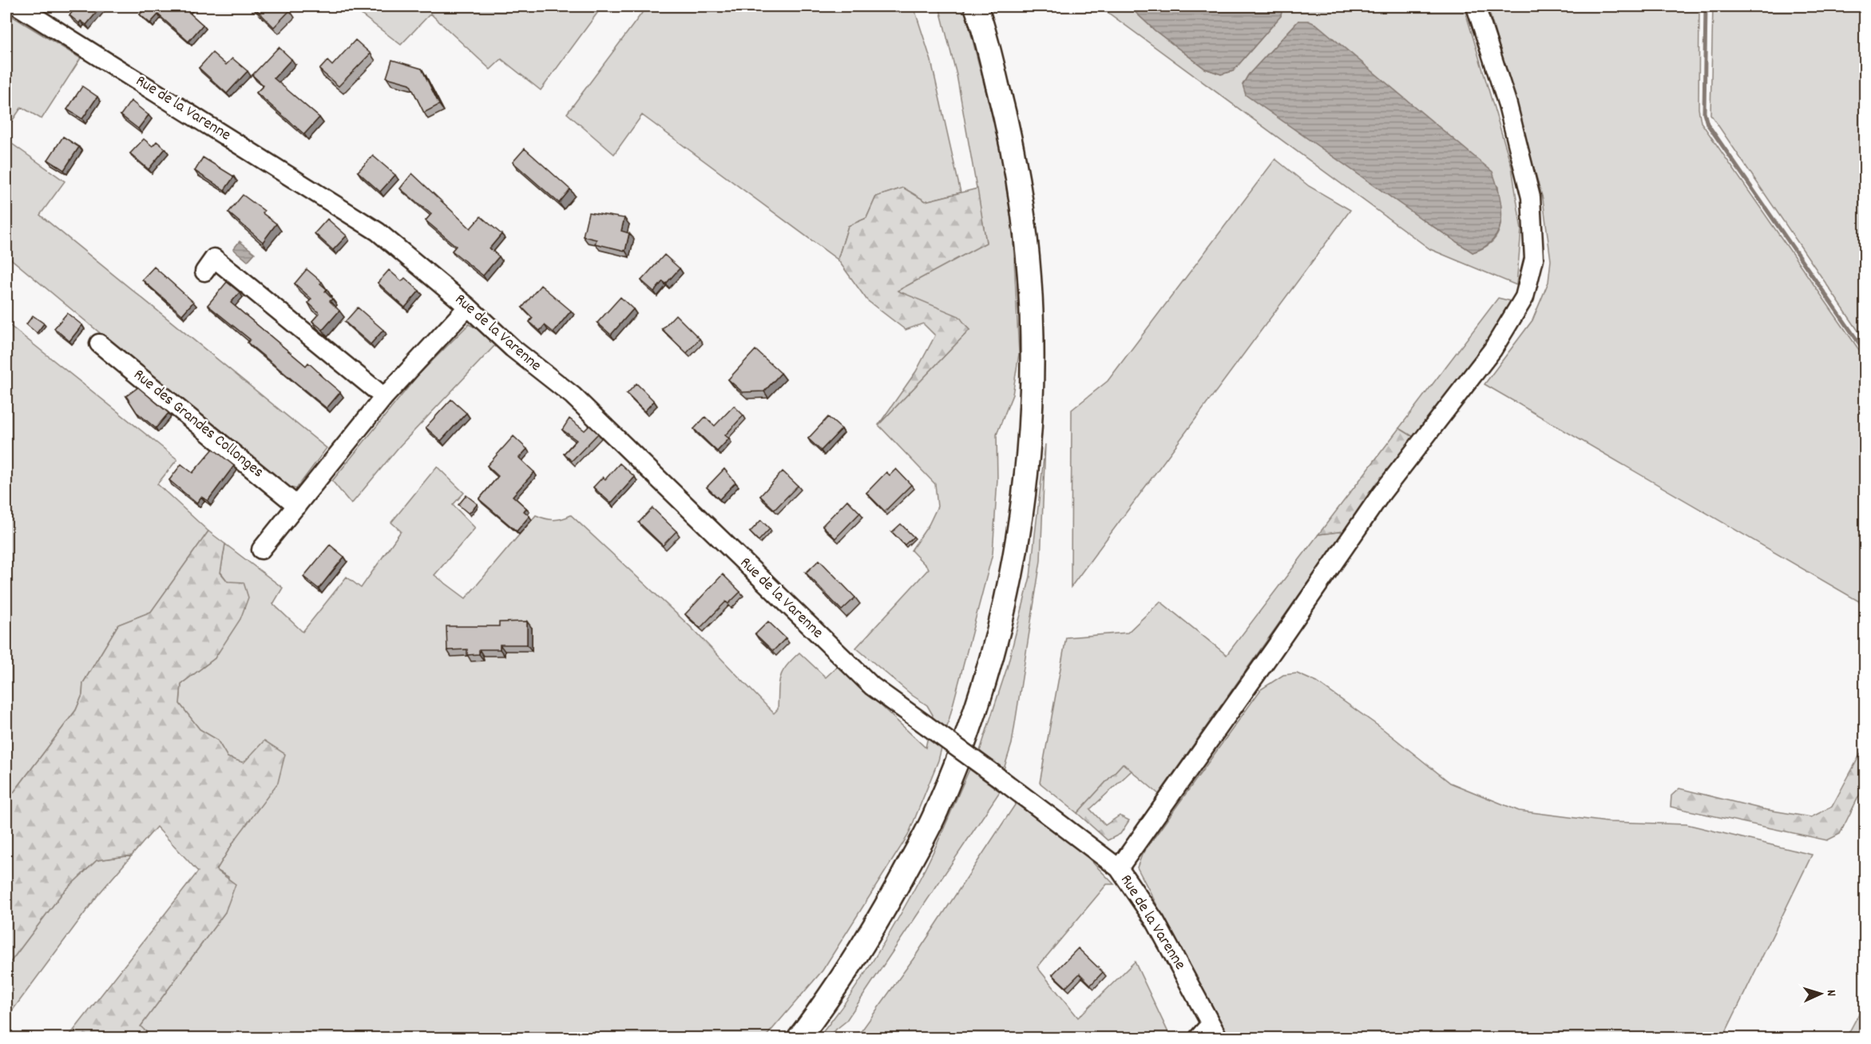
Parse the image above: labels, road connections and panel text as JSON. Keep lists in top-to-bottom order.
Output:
{
  "streets": {
    "street": ["Rue de la Varenne", "Rue des Grandes Collonges"]
  },
  "north": "right"
}
